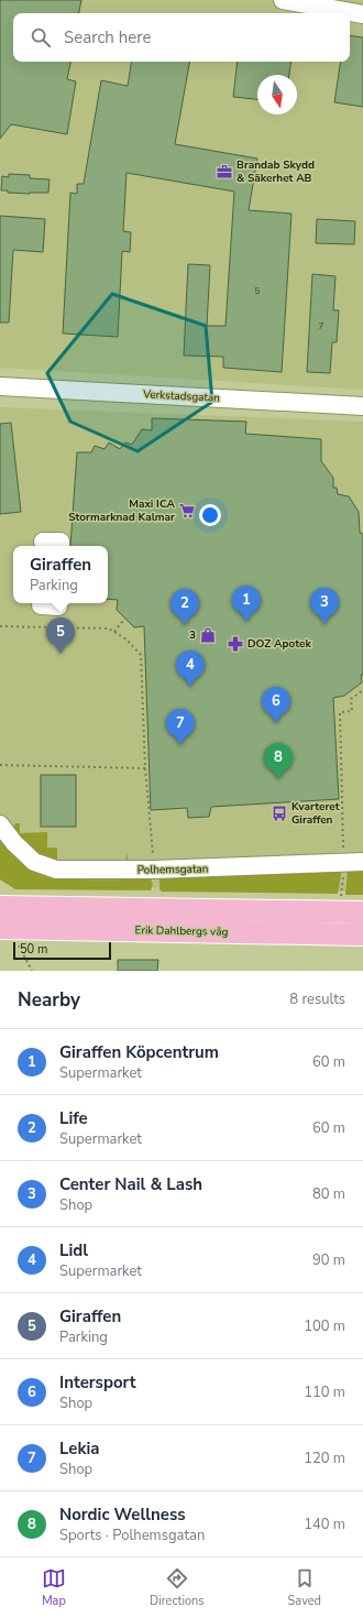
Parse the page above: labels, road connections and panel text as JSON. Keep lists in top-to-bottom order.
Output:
{
  "streets": {
    "main road": ["Erik Dahlbergs väg"],
    "street": ["Verkstadsgatan", "Polhemsgatan"]
  },
  "places": {
    "office": ["Brandab Skydd & Säkerhet AB"],
    "supermarket": ["Maxi ICA Stormarknad Kalmar"],
    "shop": ["3"],
    "pharmacy": ["DOZ Apotek"],
    "bus stop": ["Kvarteret Giraffen"]
  },
  "house_numbers": ["5", "7"],
  "scale_bar": "50 m",
  "north": "bottom",
  "page": {
    "search": "Search here",
    "popup": ["Giraffen", "Parking"],
    "pins": [
      "1",
      "3",
      "2",
      "5",
      "4",
      "6",
      "7",
      "8"
    ],
    "scale": "50 m",
    "heading": ["Nearby", "8 results"],
    "list": [
      {
        "mark": "1",
        "name": "Giraffen Köpcentrum",
        "note": "Supermarket",
        "value": "60 m"
      },
      {
        "mark": "2",
        "name": "Life",
        "note": "Supermarket",
        "value": "60 m"
      },
      {
        "mark": "3",
        "name": "Center Nail & Lash",
        "note": "Shop",
        "value": "80 m"
      },
      {
        "mark": "4",
        "name": "Lidl",
        "note": "Supermarket",
        "value": "90 m"
      },
      {
        "mark": "5",
        "name": "Giraffen",
        "note": "Parking",
        "value": "100 m"
      },
      {
        "mark": "6",
        "name": "Intersport",
        "note": "Shop",
        "value": "110 m"
      },
      {
        "mark": "7",
        "name": "Lekia",
        "note": "Shop",
        "value": "120 m"
      },
      {
        "mark": "8",
        "name": "Nordic Wellness",
        "note": "Sports · Polhemsgatan",
        "value": "140 m"
      }
    ],
    "nav": ["Map", "Directions", "Saved"]
  }
}
